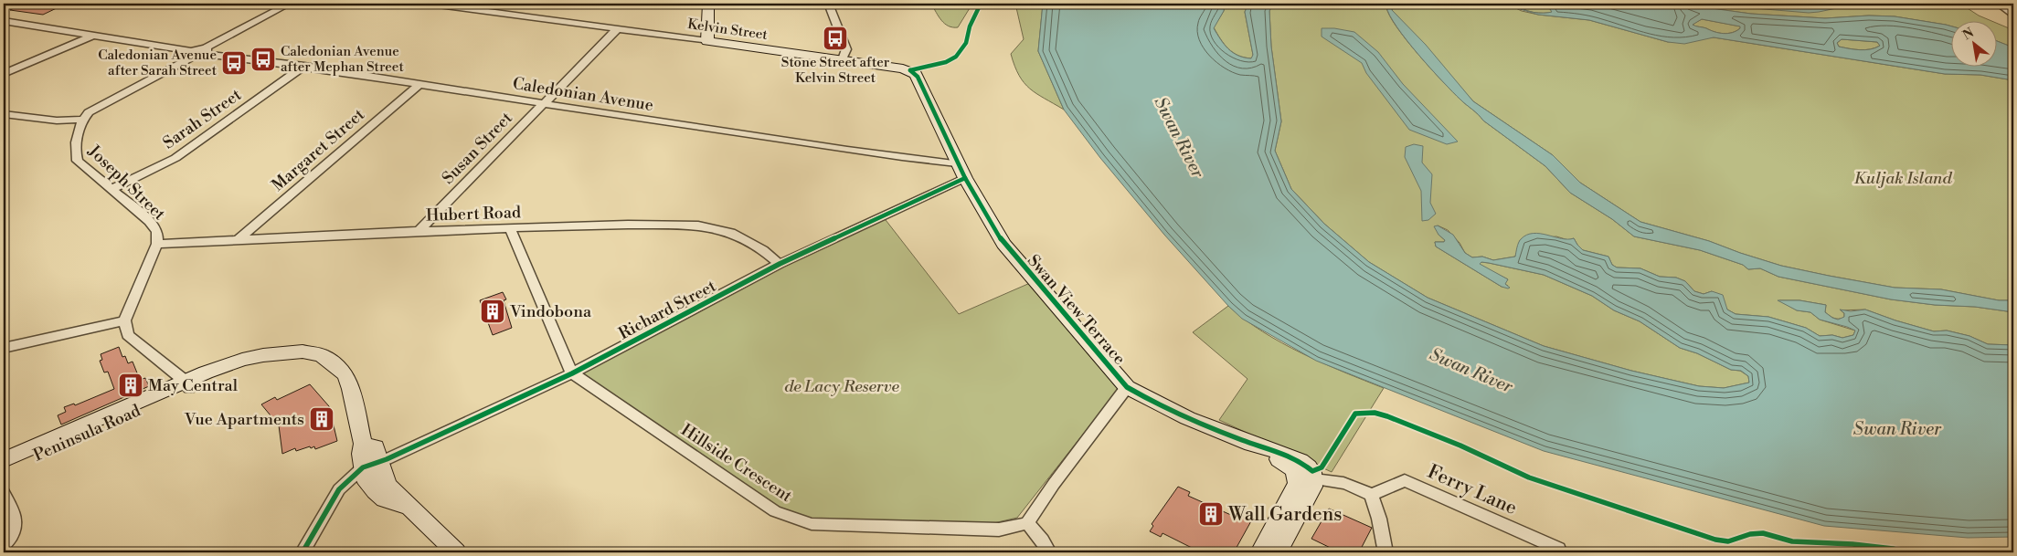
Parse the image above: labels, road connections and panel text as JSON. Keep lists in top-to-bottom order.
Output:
{
  "streets": {
    "street": [
      "Kelvin Street",
      "Caledonian Avenue",
      "Sarah Street",
      "Susan Street",
      "Margaret Street",
      "Joseph Street",
      "Hubert Road",
      "Richard Street",
      "Swan View Terrace",
      "Peninsula Road",
      "Hillside Crescent",
      "Ferry Lane"
    ]
  },
  "crossings": [
    ["Kelvin Street", "Susan Street"],
    ["Kelvin Street", "Swan View Terrace"],
    ["Caledonian Avenue", "Sarah Street"],
    ["Caledonian Avenue", "Susan Street"],
    ["Caledonian Avenue", "Margaret Street"],
    ["Caledonian Avenue", "Swan View Terrace"],
    ["Sarah Street", "Joseph Street"],
    ["Susan Street", "Hubert Road"],
    ["Margaret Street", "Hubert Road"],
    ["Joseph Street", "Hubert Road"],
    ["Hubert Road", "Richard Street"],
    ["Richard Street", "Swan View Terrace"],
    ["Richard Street", "Peninsula Road"],
    ["Richard Street", "Hillside Crescent"]
  ],
  "water": ["Swan River"],
  "parks": ["Kuljak Island", "de Lacy Reserve"],
  "places": {
    "bus stop": ["Stone Street after Kelvin Street", "Caledonian Avenue after Mephan Street", "Caledonian Avenue after Sarah Street"],
    "building": [
      "Vindobona",
      "May Central",
      "Vue Apartments",
      "Wall Gardens"
    ]
  },
  "north": "top left"
}
